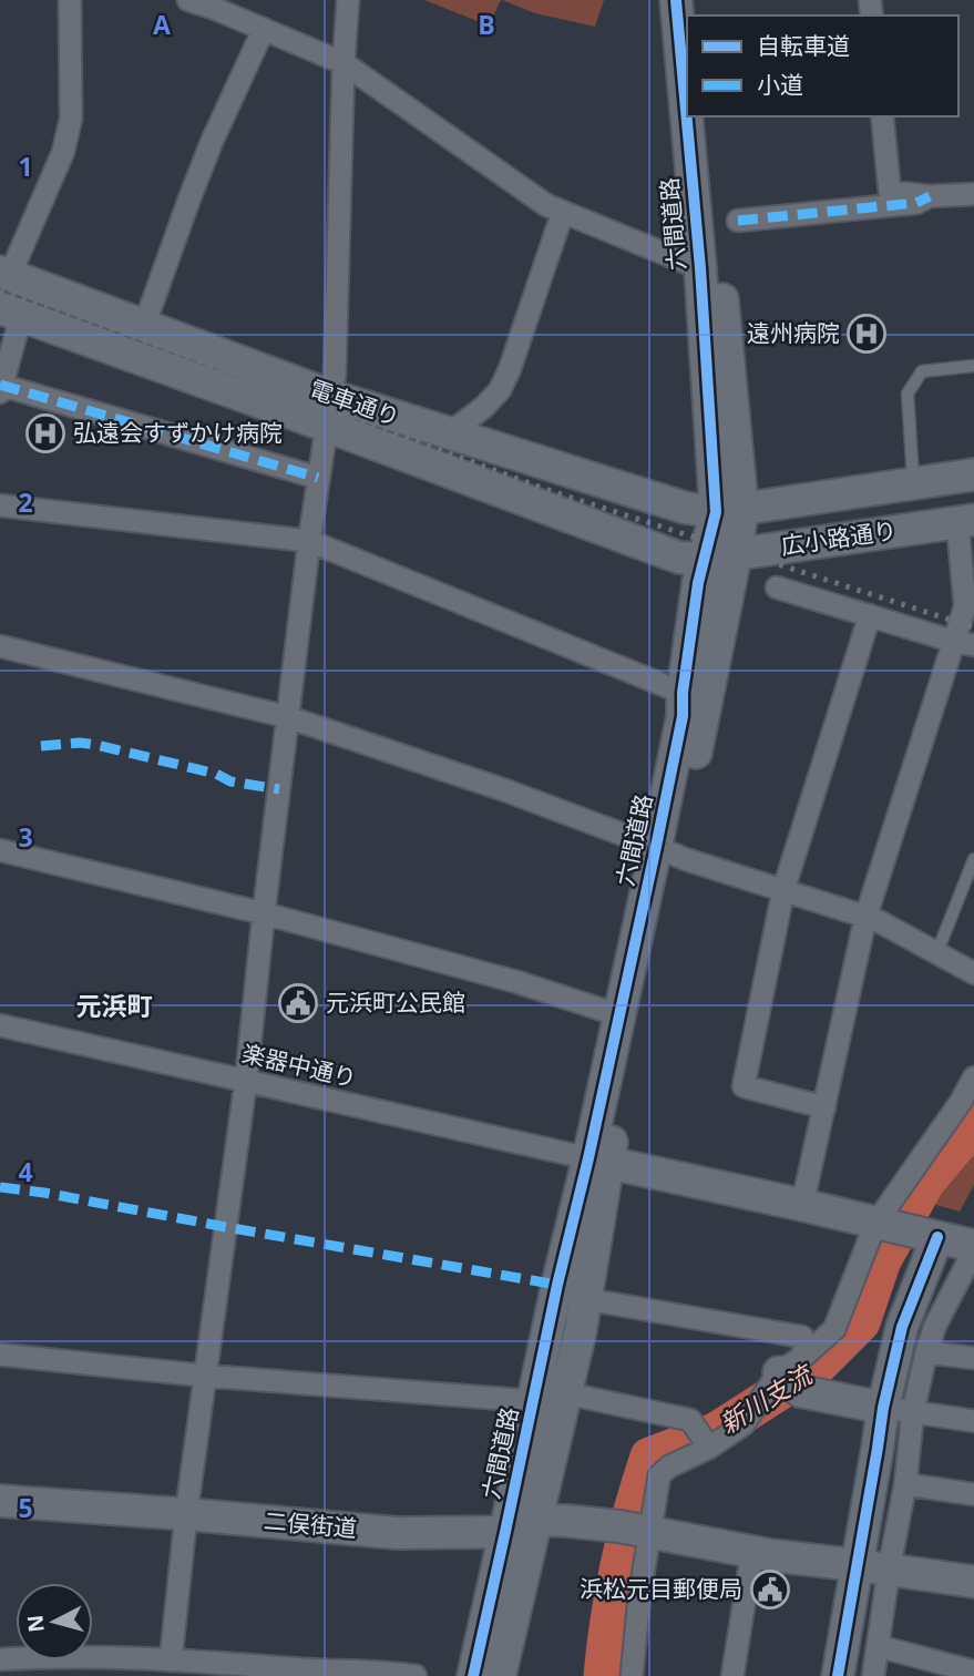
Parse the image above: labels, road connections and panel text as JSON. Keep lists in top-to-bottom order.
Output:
{
  "streets": {
    "street": [
      "六間道路",
      "電車通り",
      "広小路通り",
      "楽器中通り",
      "二俣街道"
    ]
  },
  "crossings": [
    ["六間道路", "電車通り"],
    ["六間道路", "広小路通り"],
    ["六間道路", "楽器中通り"],
    ["六間道路", "二俣街道"],
    ["電車通り", "広小路通り"]
  ],
  "districts": ["元浜町"],
  "water": ["新川支流"],
  "places": {
    "hospital": ["遠州病院", "弘遠会すずかけ病院"],
    "public building": ["元浜町公民館", "浜松元目郵便局"]
  },
  "legend": ["自転車道", "小道"],
  "north": "left",
  "grid": {
    "columns": ["A", "B"],
    "rows": [
      "1",
      "2",
      "3",
      "4",
      "5"
    ]
  }
}
